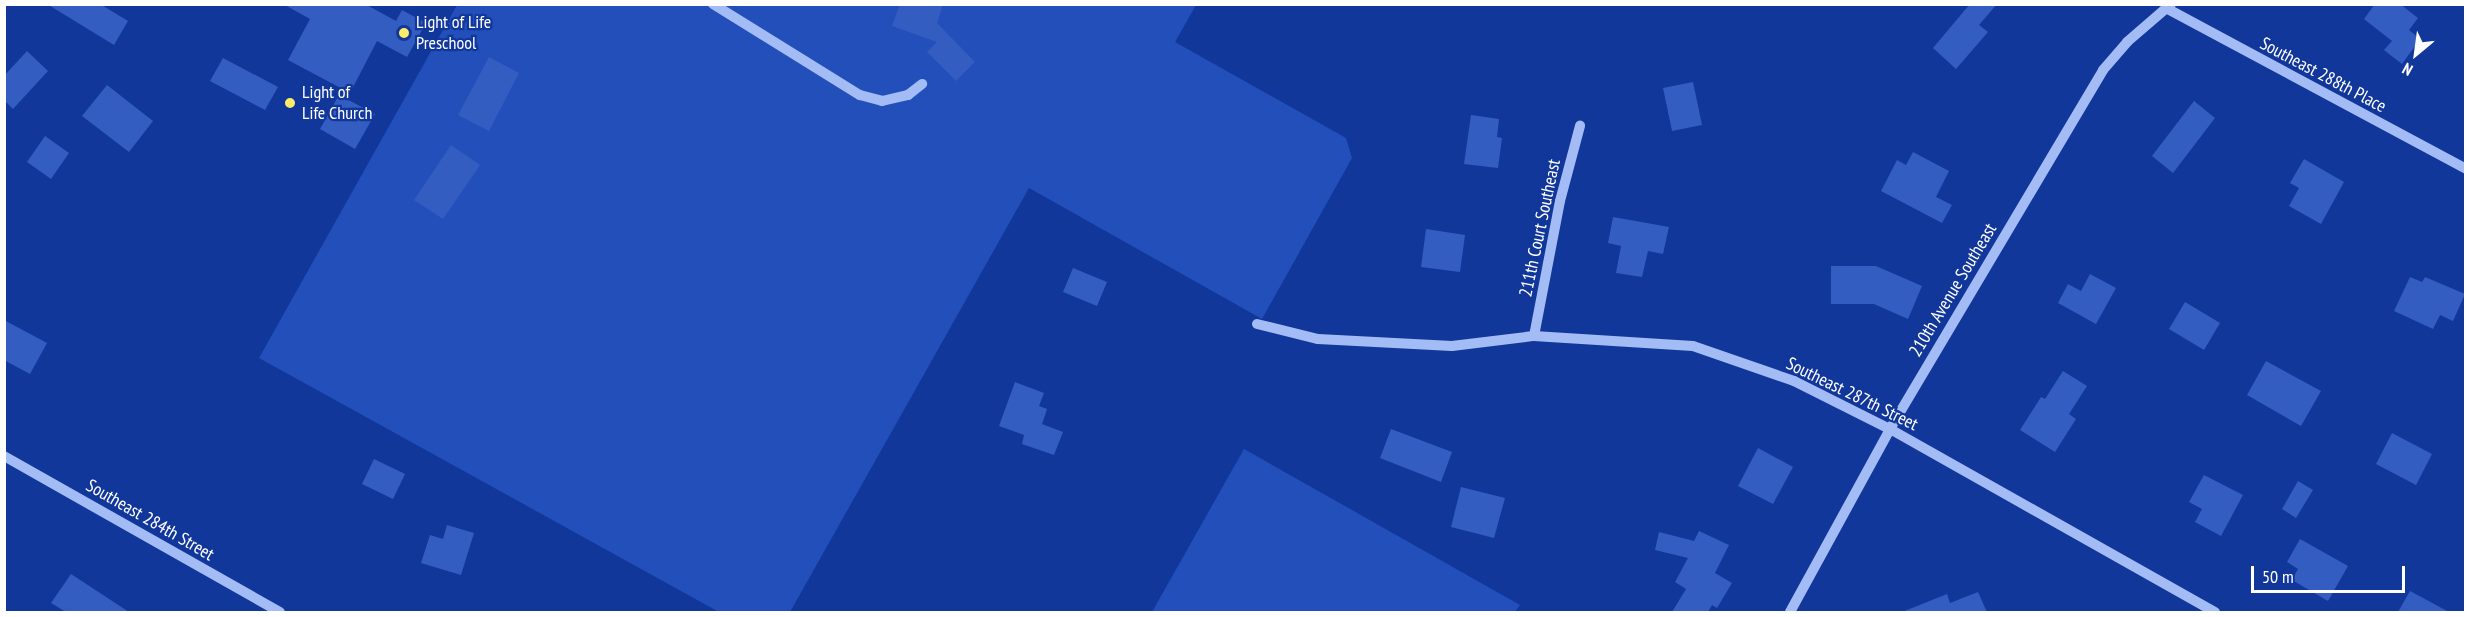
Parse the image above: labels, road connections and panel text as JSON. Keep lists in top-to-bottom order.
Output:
{
  "streets": {
    "street": [
      "Southeast 288th Place",
      "211th Court Southeast",
      "210th Avenue Southeast",
      "Southeast 287th Street",
      "Southeast 284th Street"
    ]
  },
  "crossings": [
    ["Southeast 288th Place", "210th Avenue Southeast"],
    ["211th Court Southeast", "Southeast 287th Street"],
    ["210th Avenue Southeast", "Southeast 287th Street"]
  ],
  "places": ["Light of Life Preschool", "Light of Life Church"],
  "scale_bar": "50 m",
  "north": "bottom left"
}
